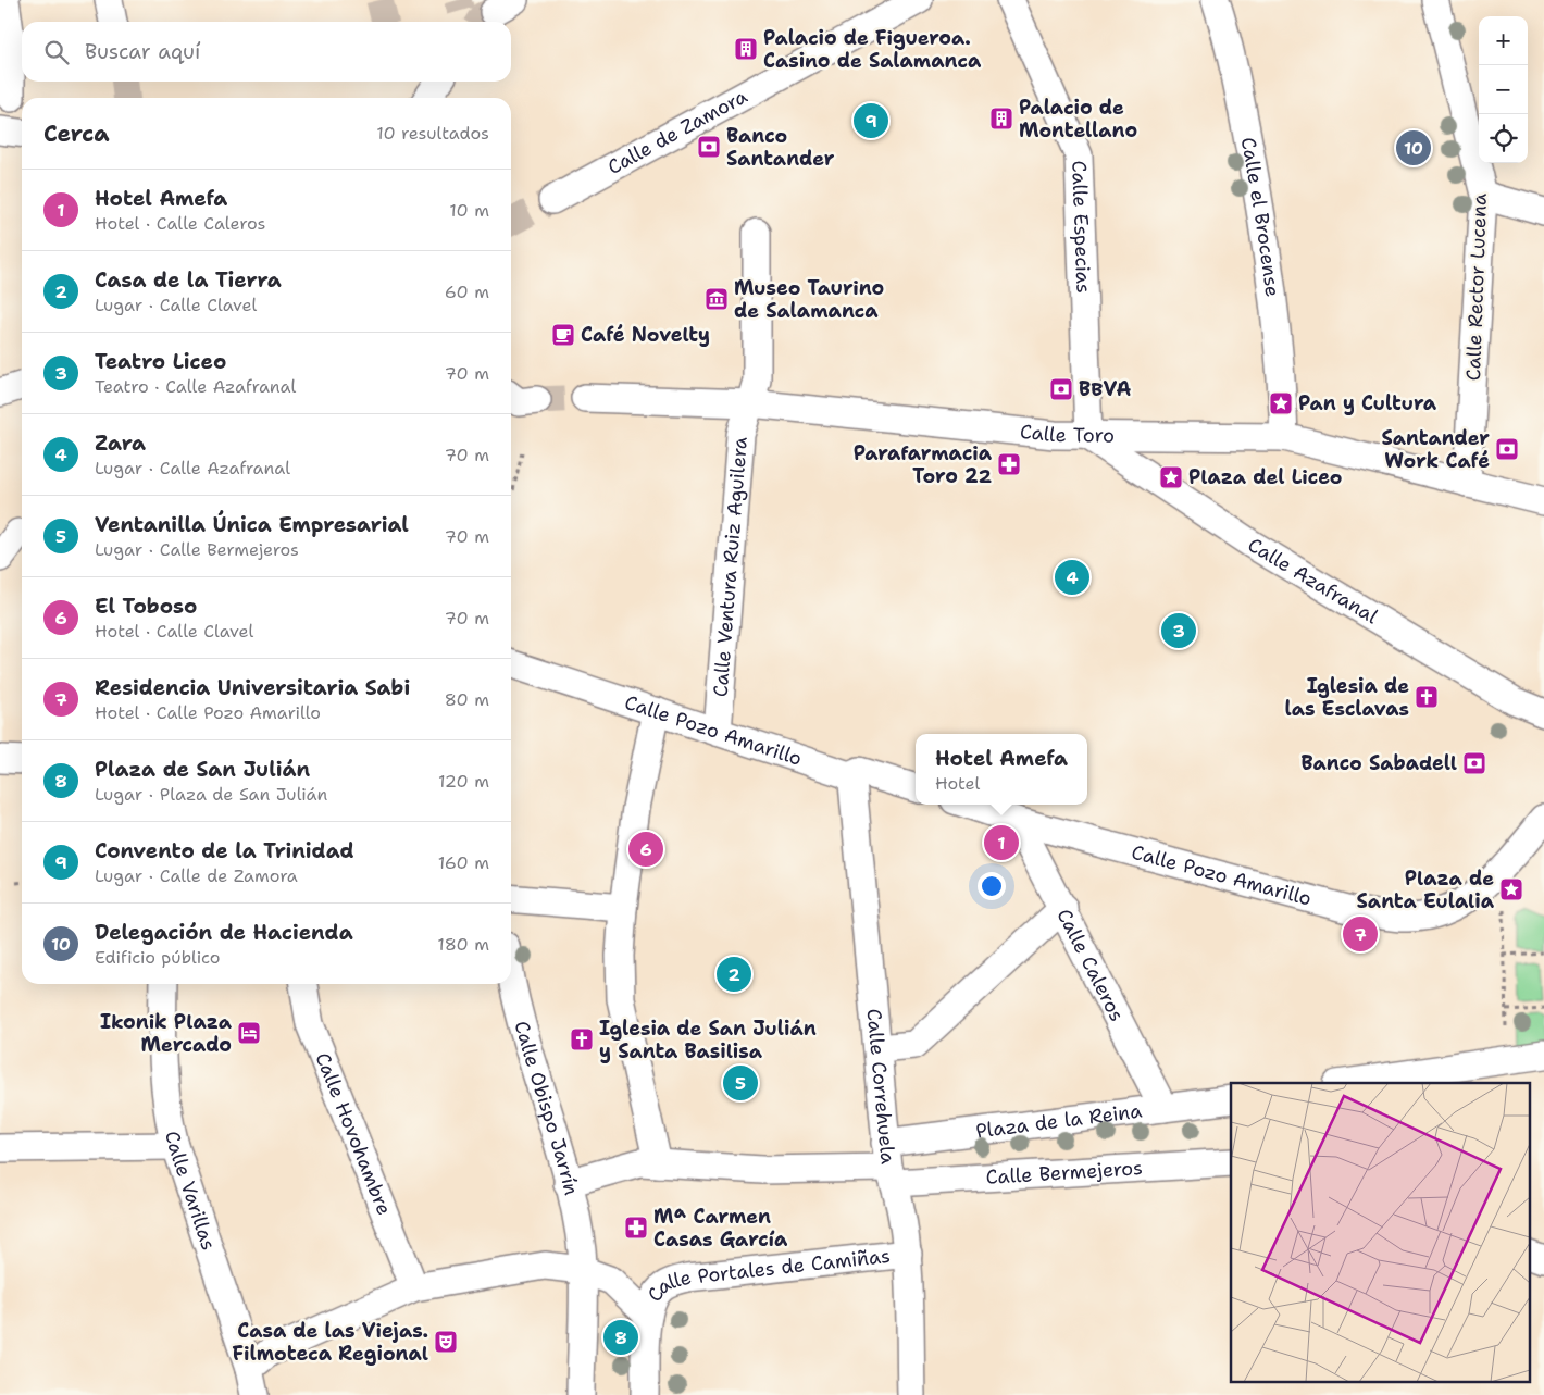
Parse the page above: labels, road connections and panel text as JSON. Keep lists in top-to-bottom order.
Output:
{
  "streets": {
    "street": [
      "Calle de Zamora",
      "Calle el Brocense",
      "Calle Especias",
      "Calle Rector Lucena",
      "Calle Toro",
      "Calle Ventura Ruiz Aguilera",
      "Calle Azafranal",
      "Calle Pozo Amarillo",
      "Calle Caleros",
      "Calle Correhuela",
      "Calle Obispo Jarrín",
      "Plaza de la Reina",
      "Calle Hovohambre",
      "Calle Bermejeros",
      "Calle Varillas",
      "Calle Portales de Camiñas"
    ]
  },
  "crossings": [
    ["Calle el Brocense", "Calle Toro"],
    ["Calle Especias", "Calle Toro"],
    ["Calle Especias", "Calle Azafranal"],
    ["Calle Rector Lucena", "Calle Toro"],
    ["Calle Toro", "Calle Ventura Ruiz Aguilera"],
    ["Calle Toro", "Calle Azafranal"],
    ["Calle Ventura Ruiz Aguilera", "Calle Pozo Amarillo"],
    ["Calle Pozo Amarillo", "Calle Caleros"],
    ["Calle Pozo Amarillo", "Calle Correhuela"],
    ["Calle Caleros", "Plaza de la Reina"],
    ["Calle Correhuela", "Plaza de la Reina"],
    ["Calle Correhuela", "Calle Bermejeros"],
    ["Calle Correhuela", "Calle Portales de Camiñas"],
    ["Calle Obispo Jarrín", "Calle Bermejeros"],
    ["Plaza de la Reina", "Calle Bermejeros"]
  ],
  "places": {
    "building": ["Palacio de Figueroa. Casino de Salamanca", "Palacio de Montellano"],
    "bank": [
      "Banco Santander",
      "BBVA",
      "Santander Work Café",
      "Banco Sabadell"
    ],
    "museum": ["Museo Taurino de Salamanca"],
    "cafe": ["Café Novelty"],
    "place": ["Pan y Cultura", "Plaza del Liceo", "Plaza de Santa Eulalia"],
    "pharmacy": ["Parafarmacia Toro 22", "Mª Carmen Casas García"],
    "church": ["Iglesia de las Esclavas", "Iglesia de San Julián y Santa Basilisa"],
    "hotel": ["Ikonik Plaza Mercado"],
    "theatre": ["Casa de las Viejas. Filmoteca Regional"]
  },
  "page": {
    "map_buttons": ["+", "−"],
    "search": "Buscar aquí",
    "heading": ["Cerca", "10 resultados"],
    "pins": [
      "9",
      "10",
      "4",
      "3",
      "1",
      "6",
      "7",
      "2",
      "5",
      "8"
    ],
    "list": [
      {
        "mark": "1",
        "name": "Hotel Amefa",
        "note": "Hotel · Calle Caleros",
        "value": "10 m"
      },
      {
        "mark": "2",
        "name": "Casa de la Tierra",
        "note": "Lugar · Calle Clavel",
        "value": "60 m"
      },
      {
        "mark": "3",
        "name": "Teatro Liceo",
        "note": "Teatro · Calle Azafranal",
        "value": "70 m"
      },
      {
        "mark": "4",
        "name": "Zara",
        "note": "Lugar · Calle Azafranal",
        "value": "70 m"
      },
      {
        "mark": "5",
        "name": "Ventanilla Única Empresarial",
        "note": "Lugar · Calle Bermejeros",
        "value": "70 m"
      },
      {
        "mark": "6",
        "name": "El Toboso",
        "note": "Hotel · Calle Clavel",
        "value": "70 m"
      },
      {
        "mark": "7",
        "name": "Residencia Universitaria Sabi",
        "note": "Hotel · Calle Pozo Amarillo",
        "value": "80 m"
      },
      {
        "mark": "8",
        "name": "Plaza de San Julián",
        "note": "Lugar · Plaza de San Julián",
        "value": "120 m"
      },
      {
        "mark": "9",
        "name": "Convento de la Trinidad",
        "note": "Lugar · Calle de Zamora",
        "value": "160 m"
      },
      {
        "mark": "10",
        "name": "Delegación de Hacienda",
        "note": "Edificio público",
        "value": "180 m"
      }
    ],
    "popup": ["Hotel Amefa", "Hotel"]
  }
}
